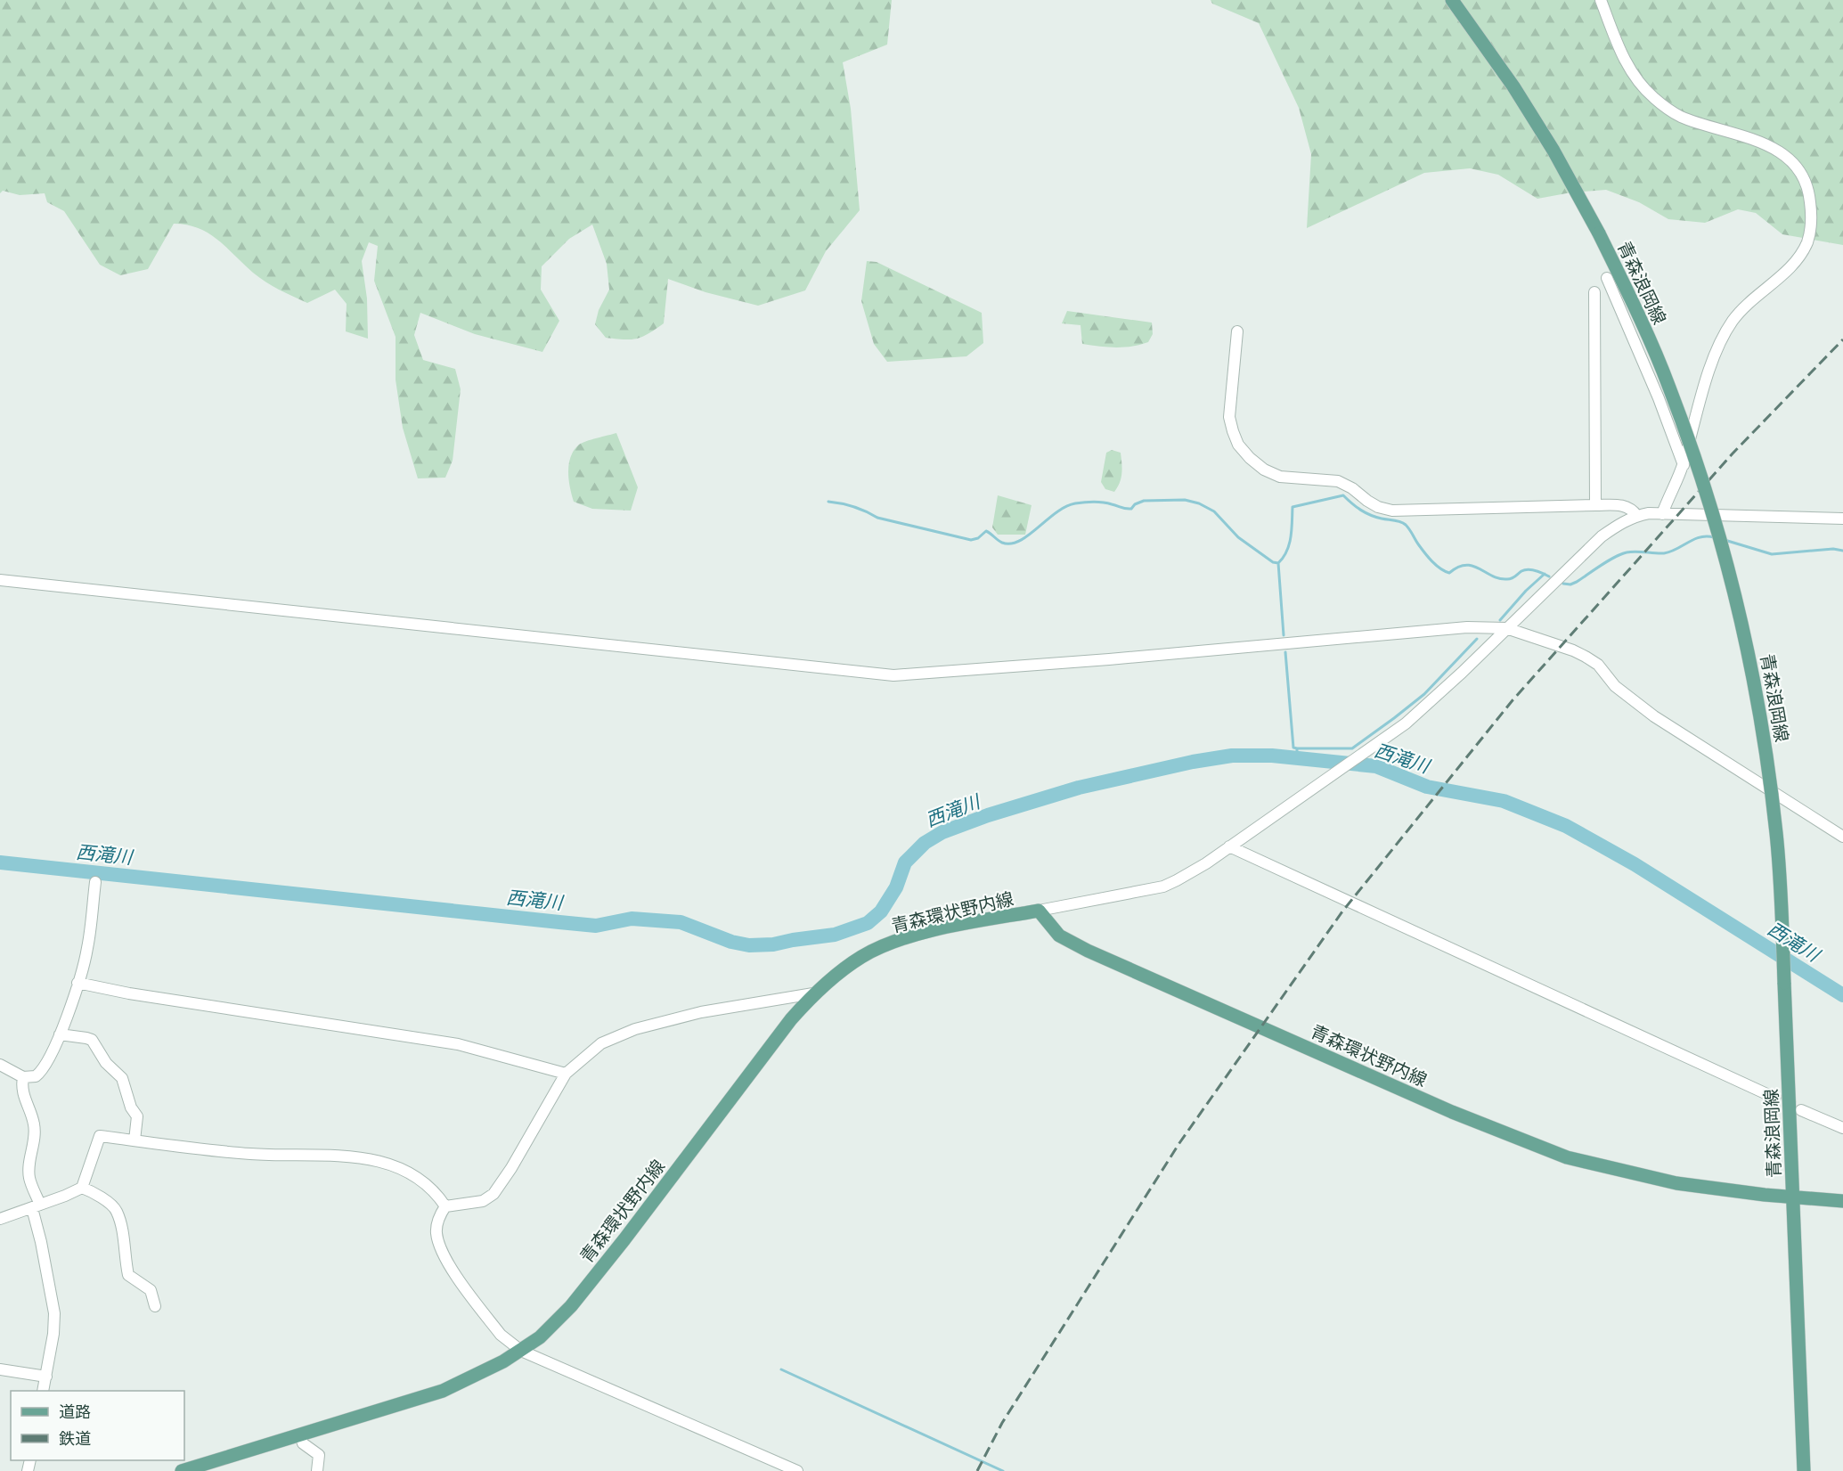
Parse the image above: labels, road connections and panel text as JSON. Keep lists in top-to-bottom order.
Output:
{
  "streets": {
    "main road": ["青森浪岡線", "青森環状野内線"]
  },
  "crossings": [
    ["青森浪岡線", "青森環状野内線"]
  ],
  "water": ["西滝川"],
  "legend": ["道路", "鉄道"]
}
